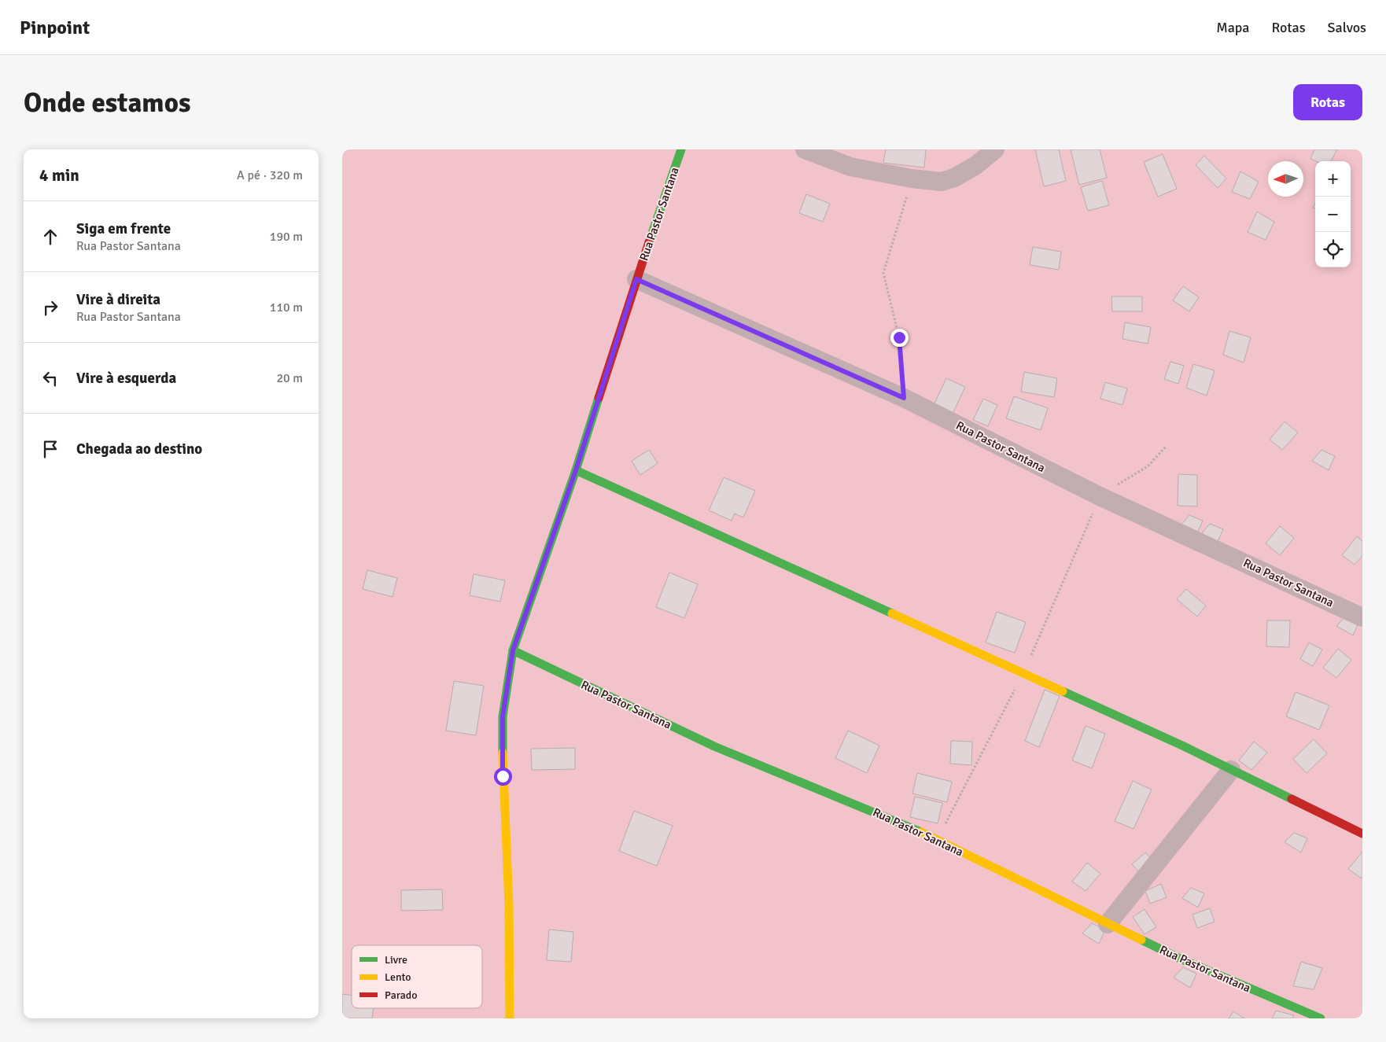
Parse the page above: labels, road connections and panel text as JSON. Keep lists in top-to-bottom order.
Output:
{
  "streets": {
    "street": ["Rua Pastor Santana"]
  },
  "legend": ["Livre", "Lento", "Parado"],
  "north": "left",
  "page": {
    "header": "Pinpoint",
    "nav": ["Mapa", "Rotas", "Salvos"],
    "buttons": "Rotas",
    "title": "Onde estamos",
    "heading": ["4 min", "A pé · 320 m"],
    "map_buttons": ["+", "−"],
    "list": [
      ["Siga em frente", "Rua Pastor Santana", "190 m"],
      ["Vire à direita", "Rua Pastor Santana", "110 m"],
      ["Vire à esquerda", "20 m"],
      "Chegada ao destino"
    ]
  }
}
